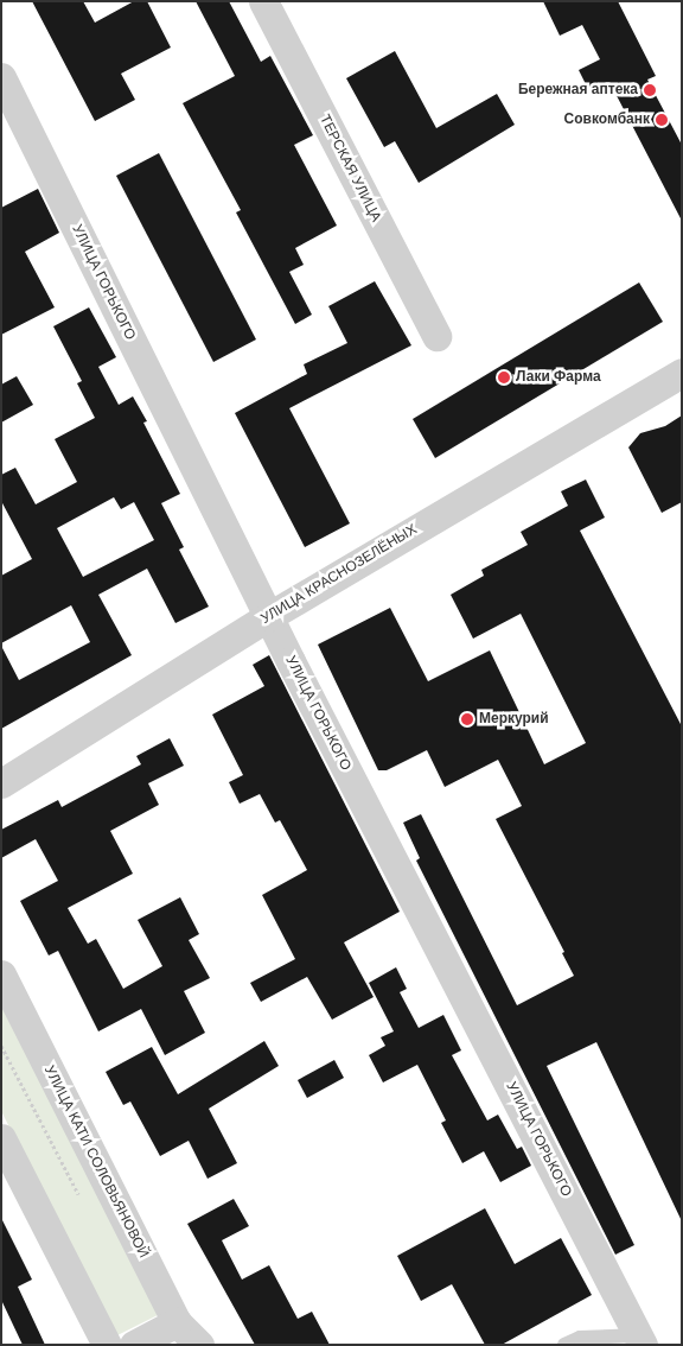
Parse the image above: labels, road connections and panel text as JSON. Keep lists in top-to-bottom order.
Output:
{
  "streets": {
    "street": [
      "ТЕРСКАЯ УЛИЦА",
      "УЛИЦА ГОРЬКОГО",
      "УЛИЦА КРАСНОЗЕЛЁНЫХ",
      "УЛИЦА КАТИ СОЛОВЬЯНОВОЙ"
    ]
  },
  "crossings": [
    ["УЛИЦА ГОРЬКОГО", "УЛИЦА КРАСНОЗЕЛЁНЫХ"]
  ],
  "places": [
    "Бережная аптека",
    "Совкомбанк",
    "Лаки Фарма",
    "Меркурий"
  ]
}
